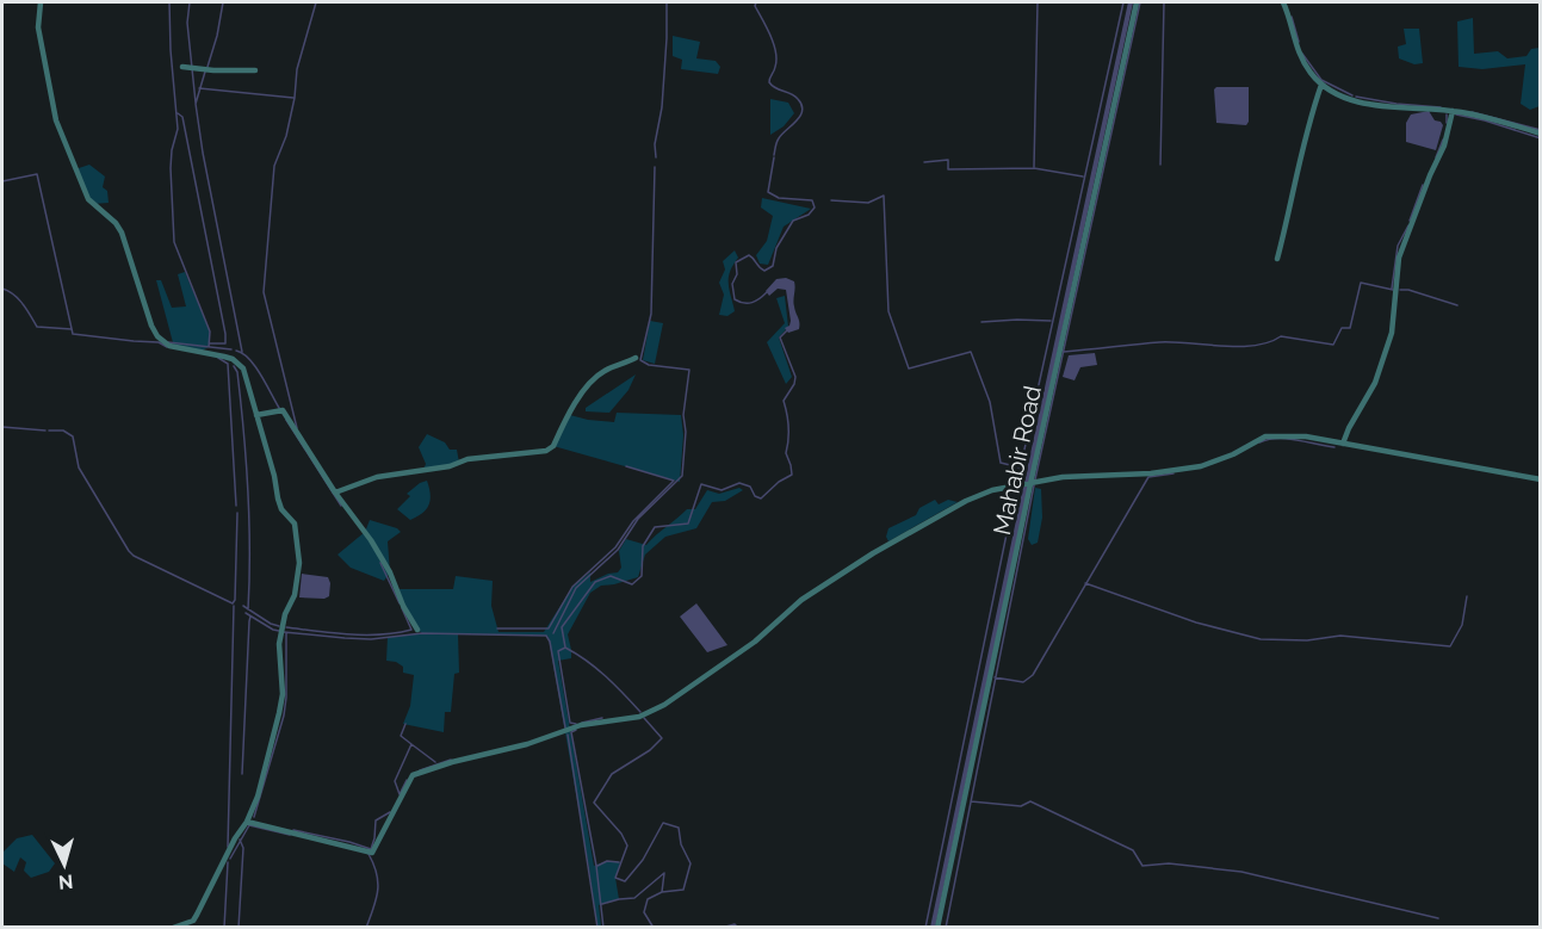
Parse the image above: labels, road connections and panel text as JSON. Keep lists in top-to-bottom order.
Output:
{
  "streets": {
    "street": ["Mahabir Road"]
  },
  "north": "bottom"
}
